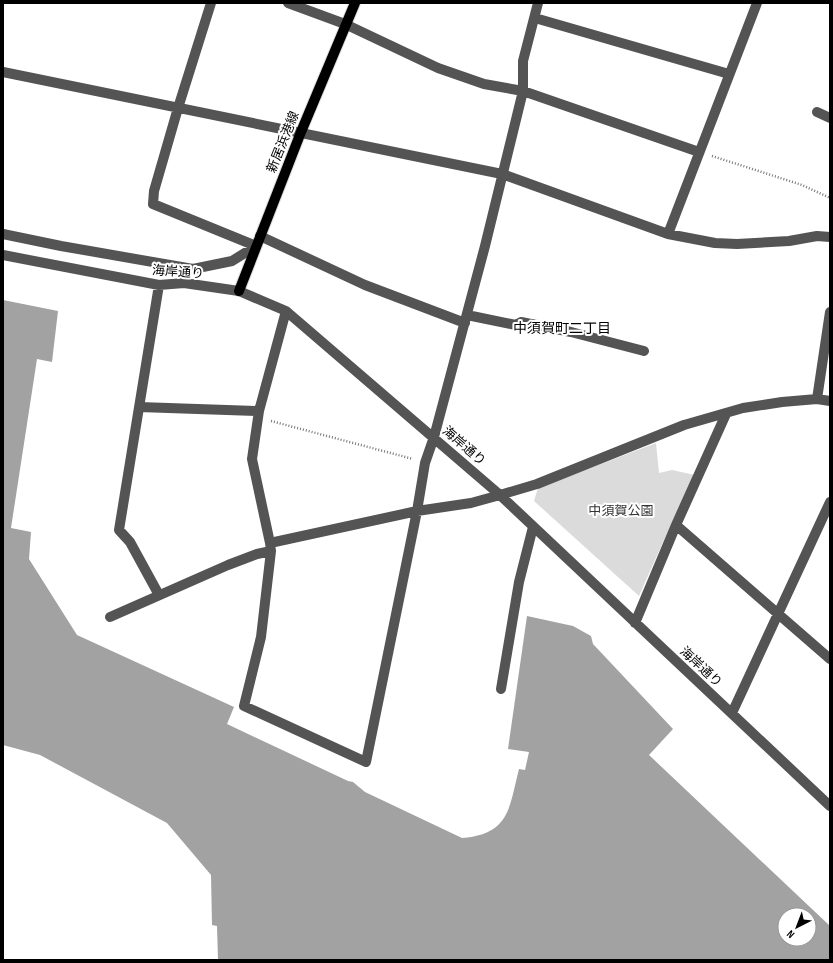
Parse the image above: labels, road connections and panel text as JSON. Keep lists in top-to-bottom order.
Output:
{
  "streets": {
    "main road": ["新居浜港線"],
    "street": ["海岸通り"]
  },
  "crossings": [
    ["新居浜港線", "海岸通り"]
  ],
  "districts": ["中須賀町二丁目"],
  "parks": ["中須賀公園"],
  "north": "bottom left"
}
